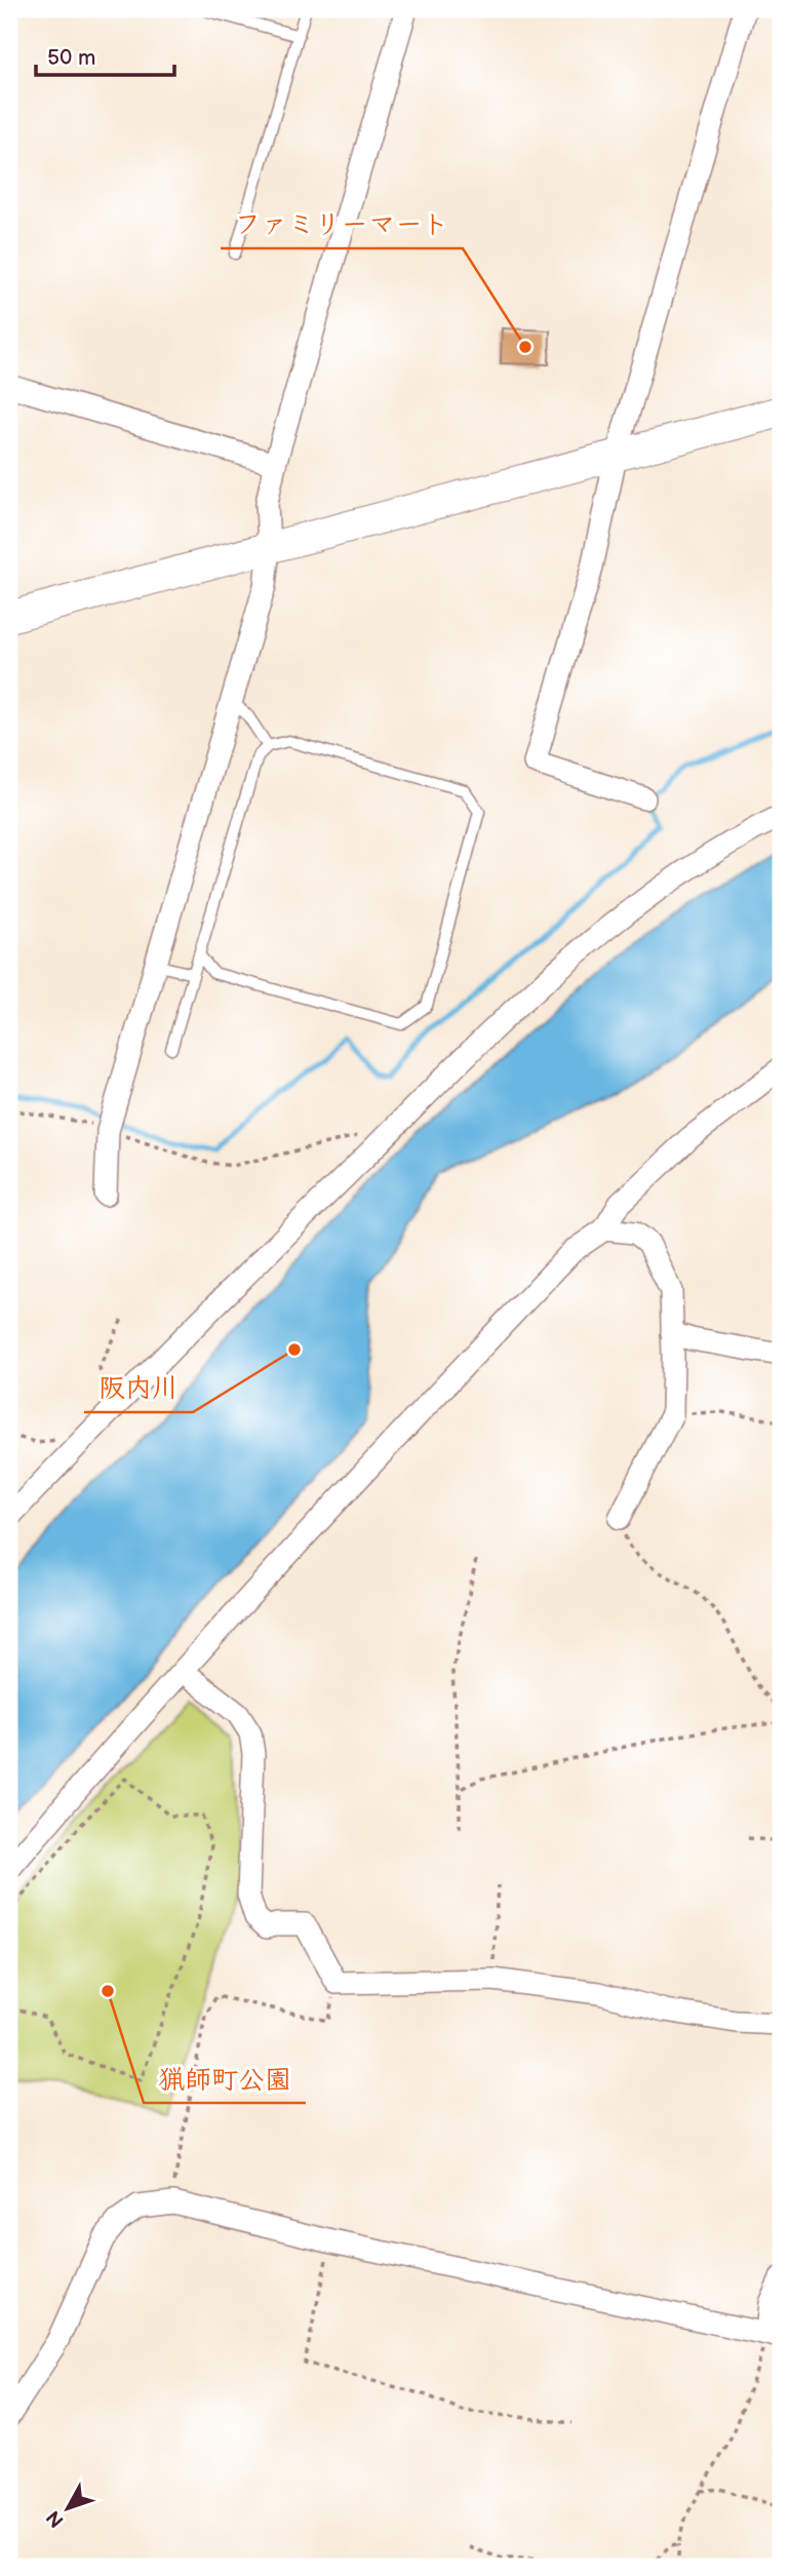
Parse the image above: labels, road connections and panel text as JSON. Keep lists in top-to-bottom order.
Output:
{
  "places": ["ファミリーマート", "阪内川", "猟師町公園"],
  "scale_bar": "50 m",
  "north": "bottom left"
}
